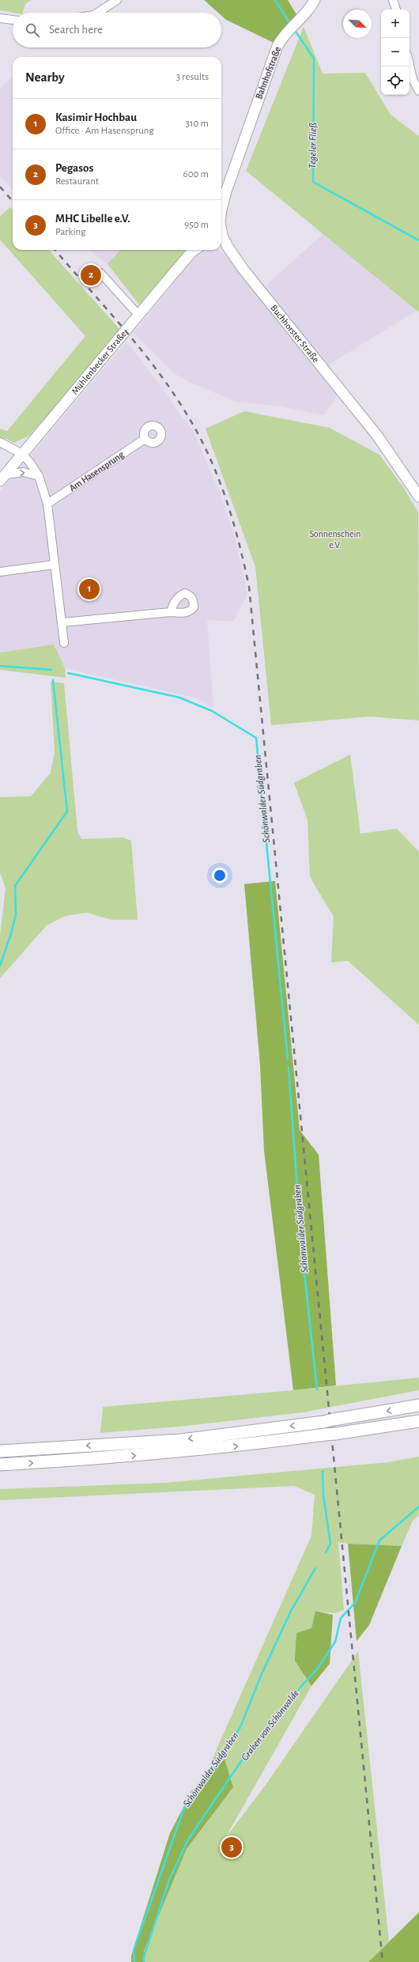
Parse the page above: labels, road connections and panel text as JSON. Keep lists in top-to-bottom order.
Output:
{
  "streets": {
    "main road": ["Bahnhofstraße", "Buchhorster Straße", "Mühlenbecker Straße"],
    "street": ["Am Hasensprung"]
  },
  "crossings": [
    ["Bahnhofstraße", "Buchhorster Straße"]
  ],
  "water": ["Tegeler Fließ", "Schönwalder Südgraben", "Graben von Schönwalde"],
  "parks": ["Sonnenschein e.V."],
  "north": "bottom right",
  "page": {
    "map_buttons": ["+", "−"],
    "search": "Search here",
    "heading": ["Nearby", "3 results"],
    "list": [
      {
        "mark": "1",
        "name": "Kasimir Hochbau",
        "note": "Office · Am Hasensprung",
        "value": "310 m"
      },
      {
        "mark": "2",
        "name": "Pegasos",
        "note": "Restaurant",
        "value": "600 m"
      },
      {
        "mark": "3",
        "name": "MHC Libelle e.V.",
        "note": "Parking",
        "value": "950 m"
      }
    ],
    "pins": ["2", "1", "3"]
  }
}
